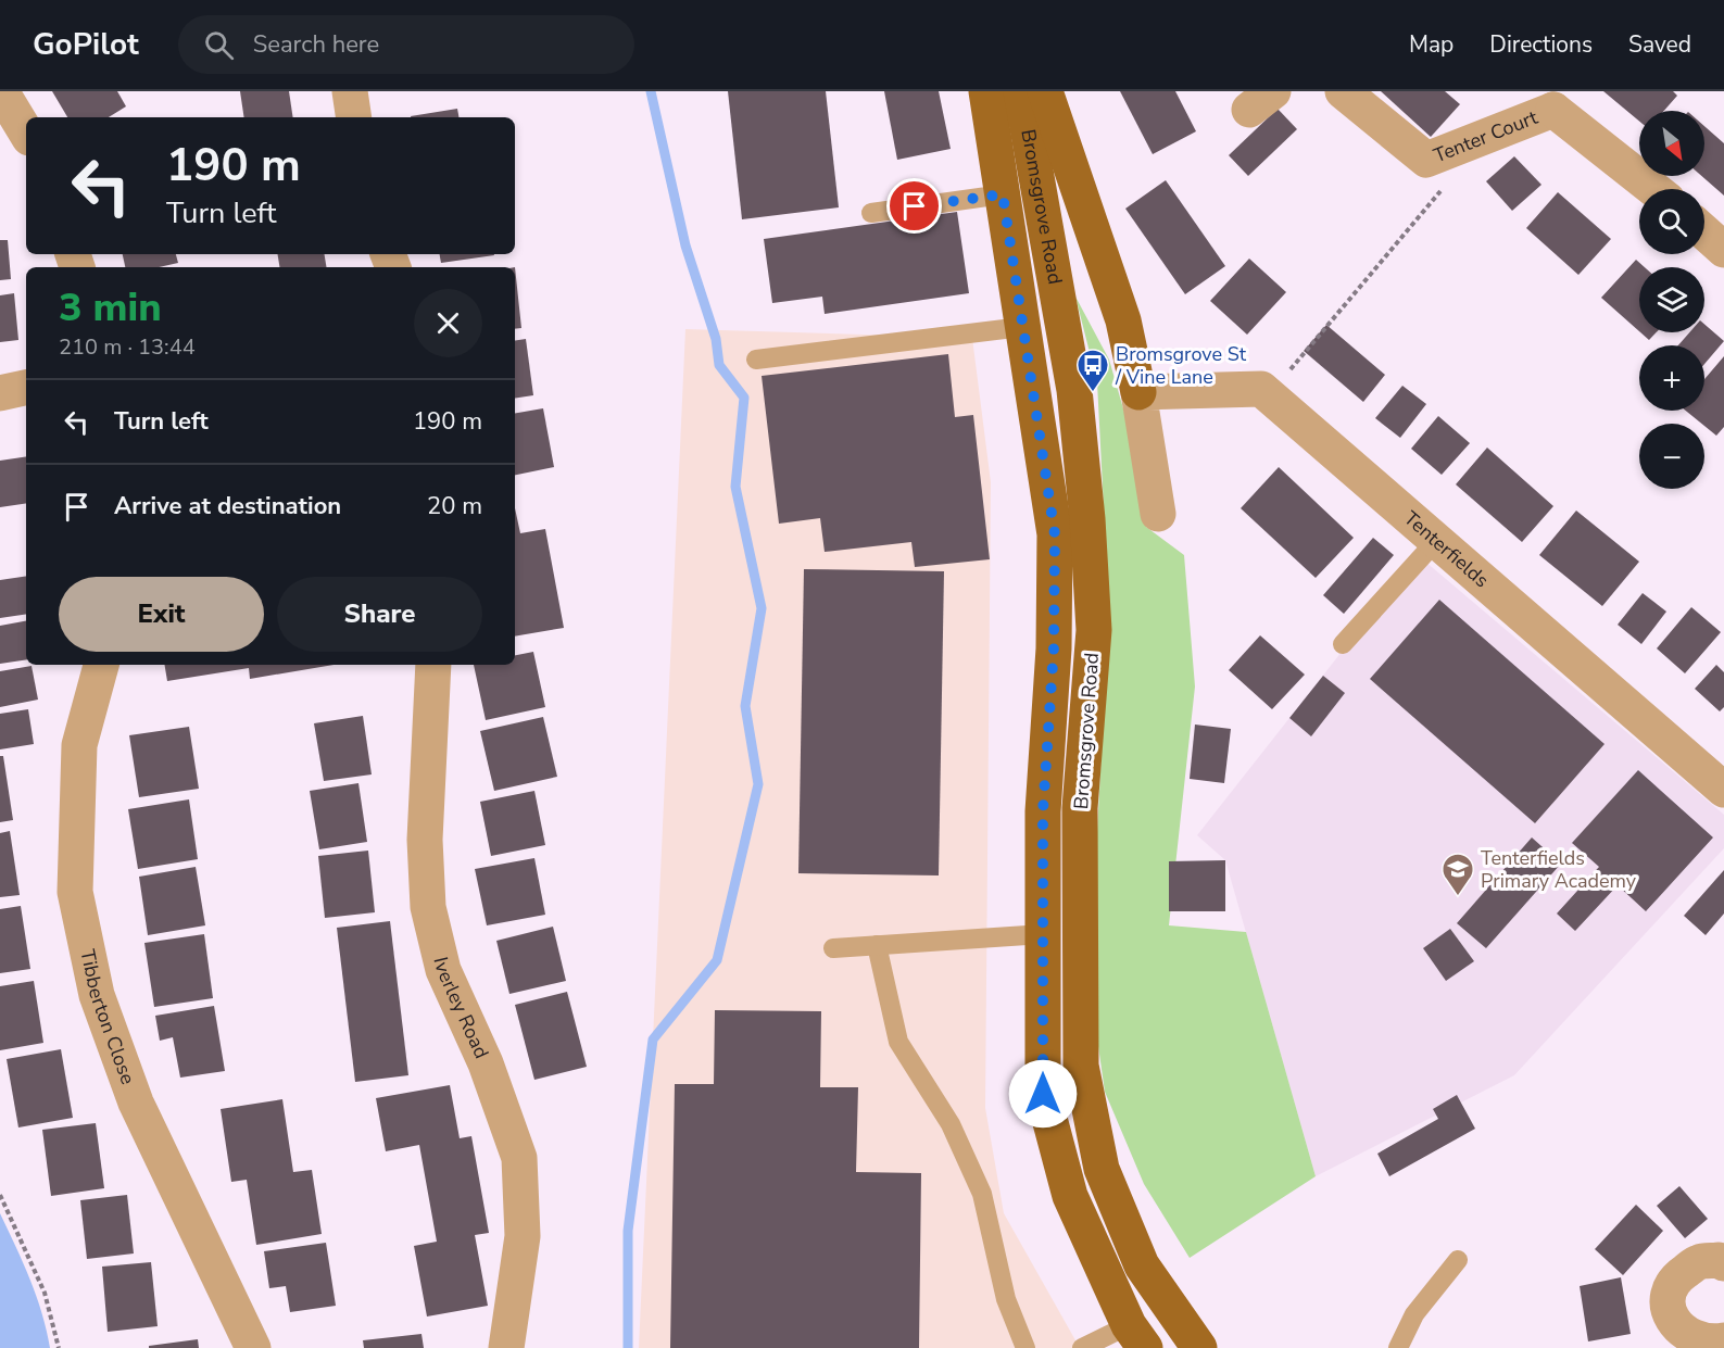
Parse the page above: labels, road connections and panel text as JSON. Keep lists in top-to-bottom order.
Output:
{
  "streets": {
    "main road": ["Bromsgrove Road"],
    "street": [
      "Tenter Court",
      "Tenterfields",
      "Iverley Road",
      "Tibberton Close"
    ]
  },
  "places": {
    "bus stop": ["Bromsgrove St / Vine Lane"],
    "school or university": ["Tenterfields Primary Academy"]
  },
  "north": "bottom right",
  "page": {
    "header": "GoPilot",
    "search": "Search here",
    "nav": ["Map", "Directions", "Saved"],
    "map_buttons": ["+", "−"],
    "turn": ["190 m", "Turn left"],
    "heading": ["3 min", "210 m · 13:44"],
    "list": [
      {
        "name": "Turn left",
        "value": "190 m"
      },
      {
        "name": "Arrive at destination",
        "value": "20 m"
      }
    ],
    "buttons": ["Exit", "Share"]
  }
}
